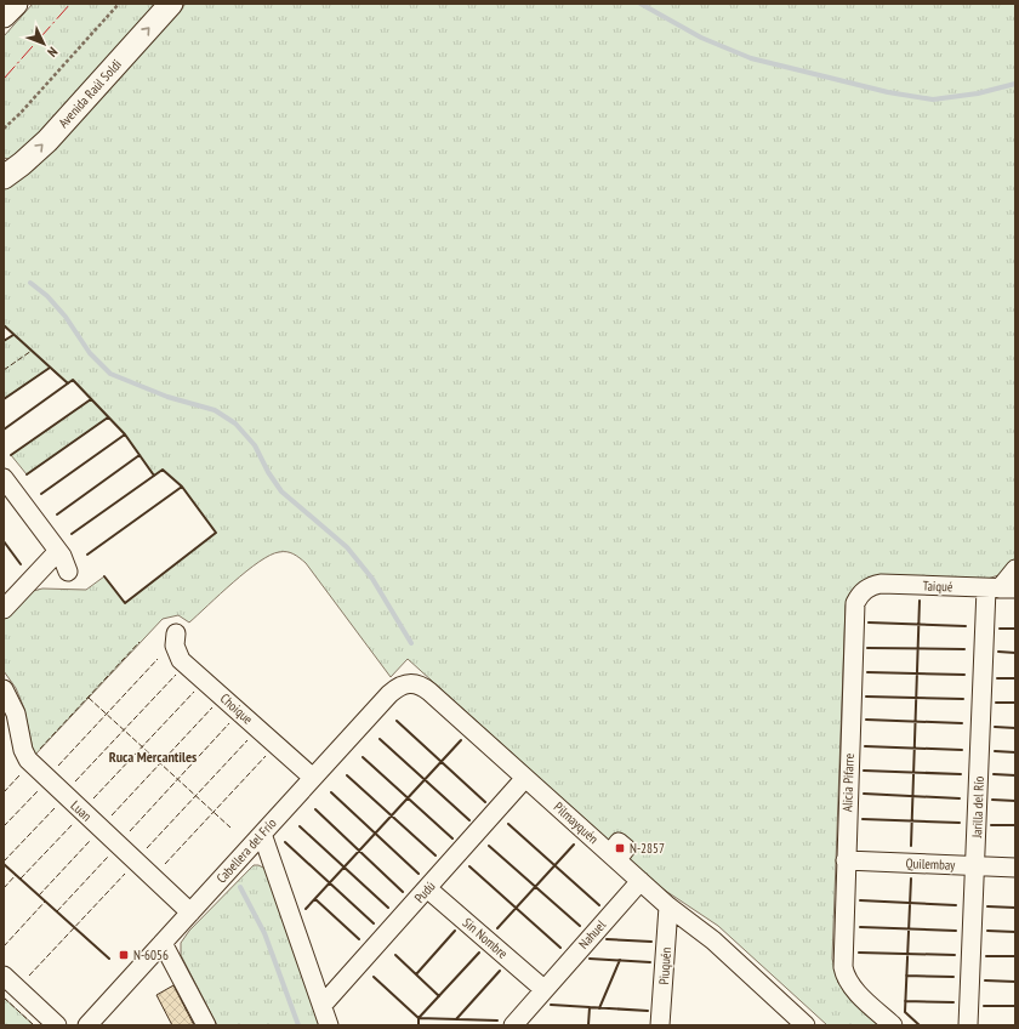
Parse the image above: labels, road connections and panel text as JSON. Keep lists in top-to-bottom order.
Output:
{
  "streets": {
    "main road": ["Avenida Raúl Soldi"],
    "street": [
      "Taiqué",
      "Choique",
      "Alicia Pifarre",
      "Jarilla del Río",
      "Luan",
      "Pilmayquén",
      "Cabellera del Frío",
      "Quilembay",
      "Pudú",
      "Nahuel",
      "Sin Nombre",
      "Piuquén"
    ]
  },
  "crossings": [
    ["Taiqué", "Alicia Pifarre"],
    ["Taiqué", "Jarilla del Río"],
    ["Choique", "Cabellera del Frío"],
    ["Alicia Pifarre", "Quilembay"],
    ["Jarilla del Río", "Quilembay"],
    ["Luan", "Cabellera del Frío"],
    ["Pilmayquén", "Cabellera del Frío"],
    ["Pilmayquén", "Pudú"],
    ["Pilmayquén", "Nahuel"],
    ["Pilmayquén", "Piuquén"],
    ["Pudú", "Sin Nombre"],
    ["Nahuel", "Sin Nombre"]
  ],
  "one_way": ["Avenida Raúl Soldi"],
  "districts": ["Ruca Mercantiles"],
  "places": {
    "transit": ["N-2857", "N-6056"]
  },
  "north": "bottom right"
}
